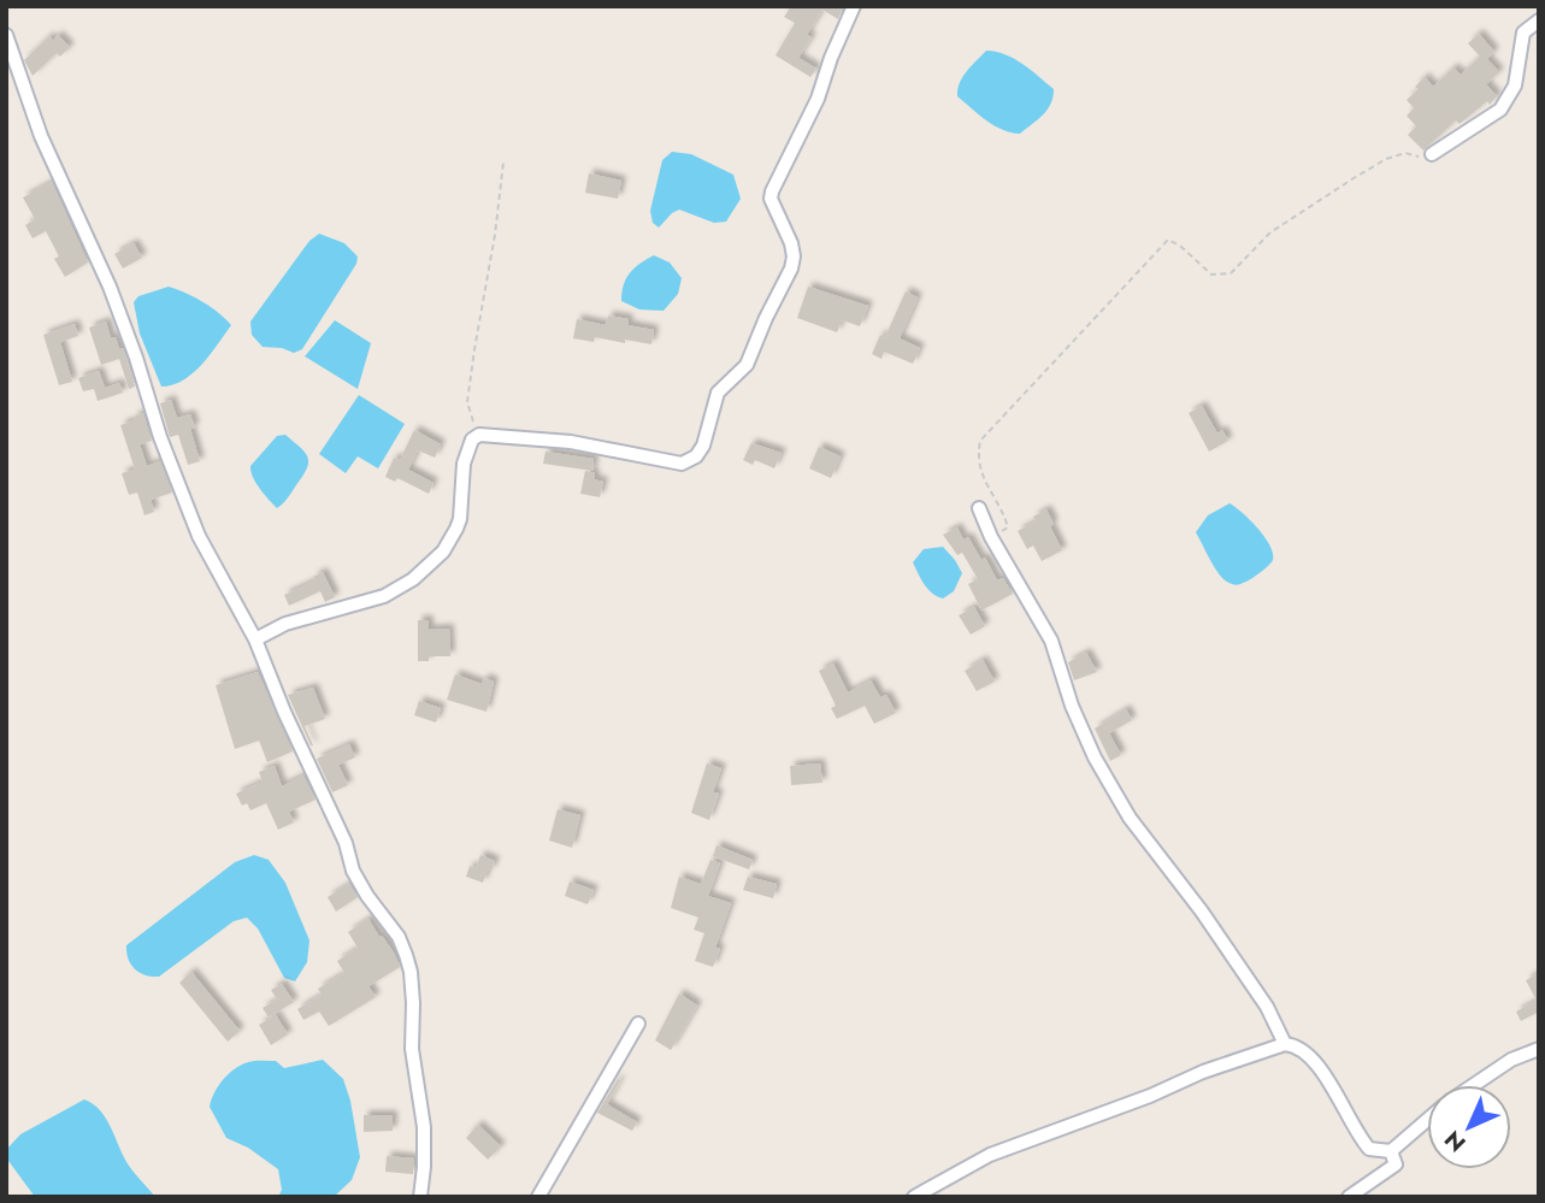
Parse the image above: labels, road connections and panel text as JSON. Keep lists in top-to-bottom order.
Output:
{
  "north": "bottom left"
}
